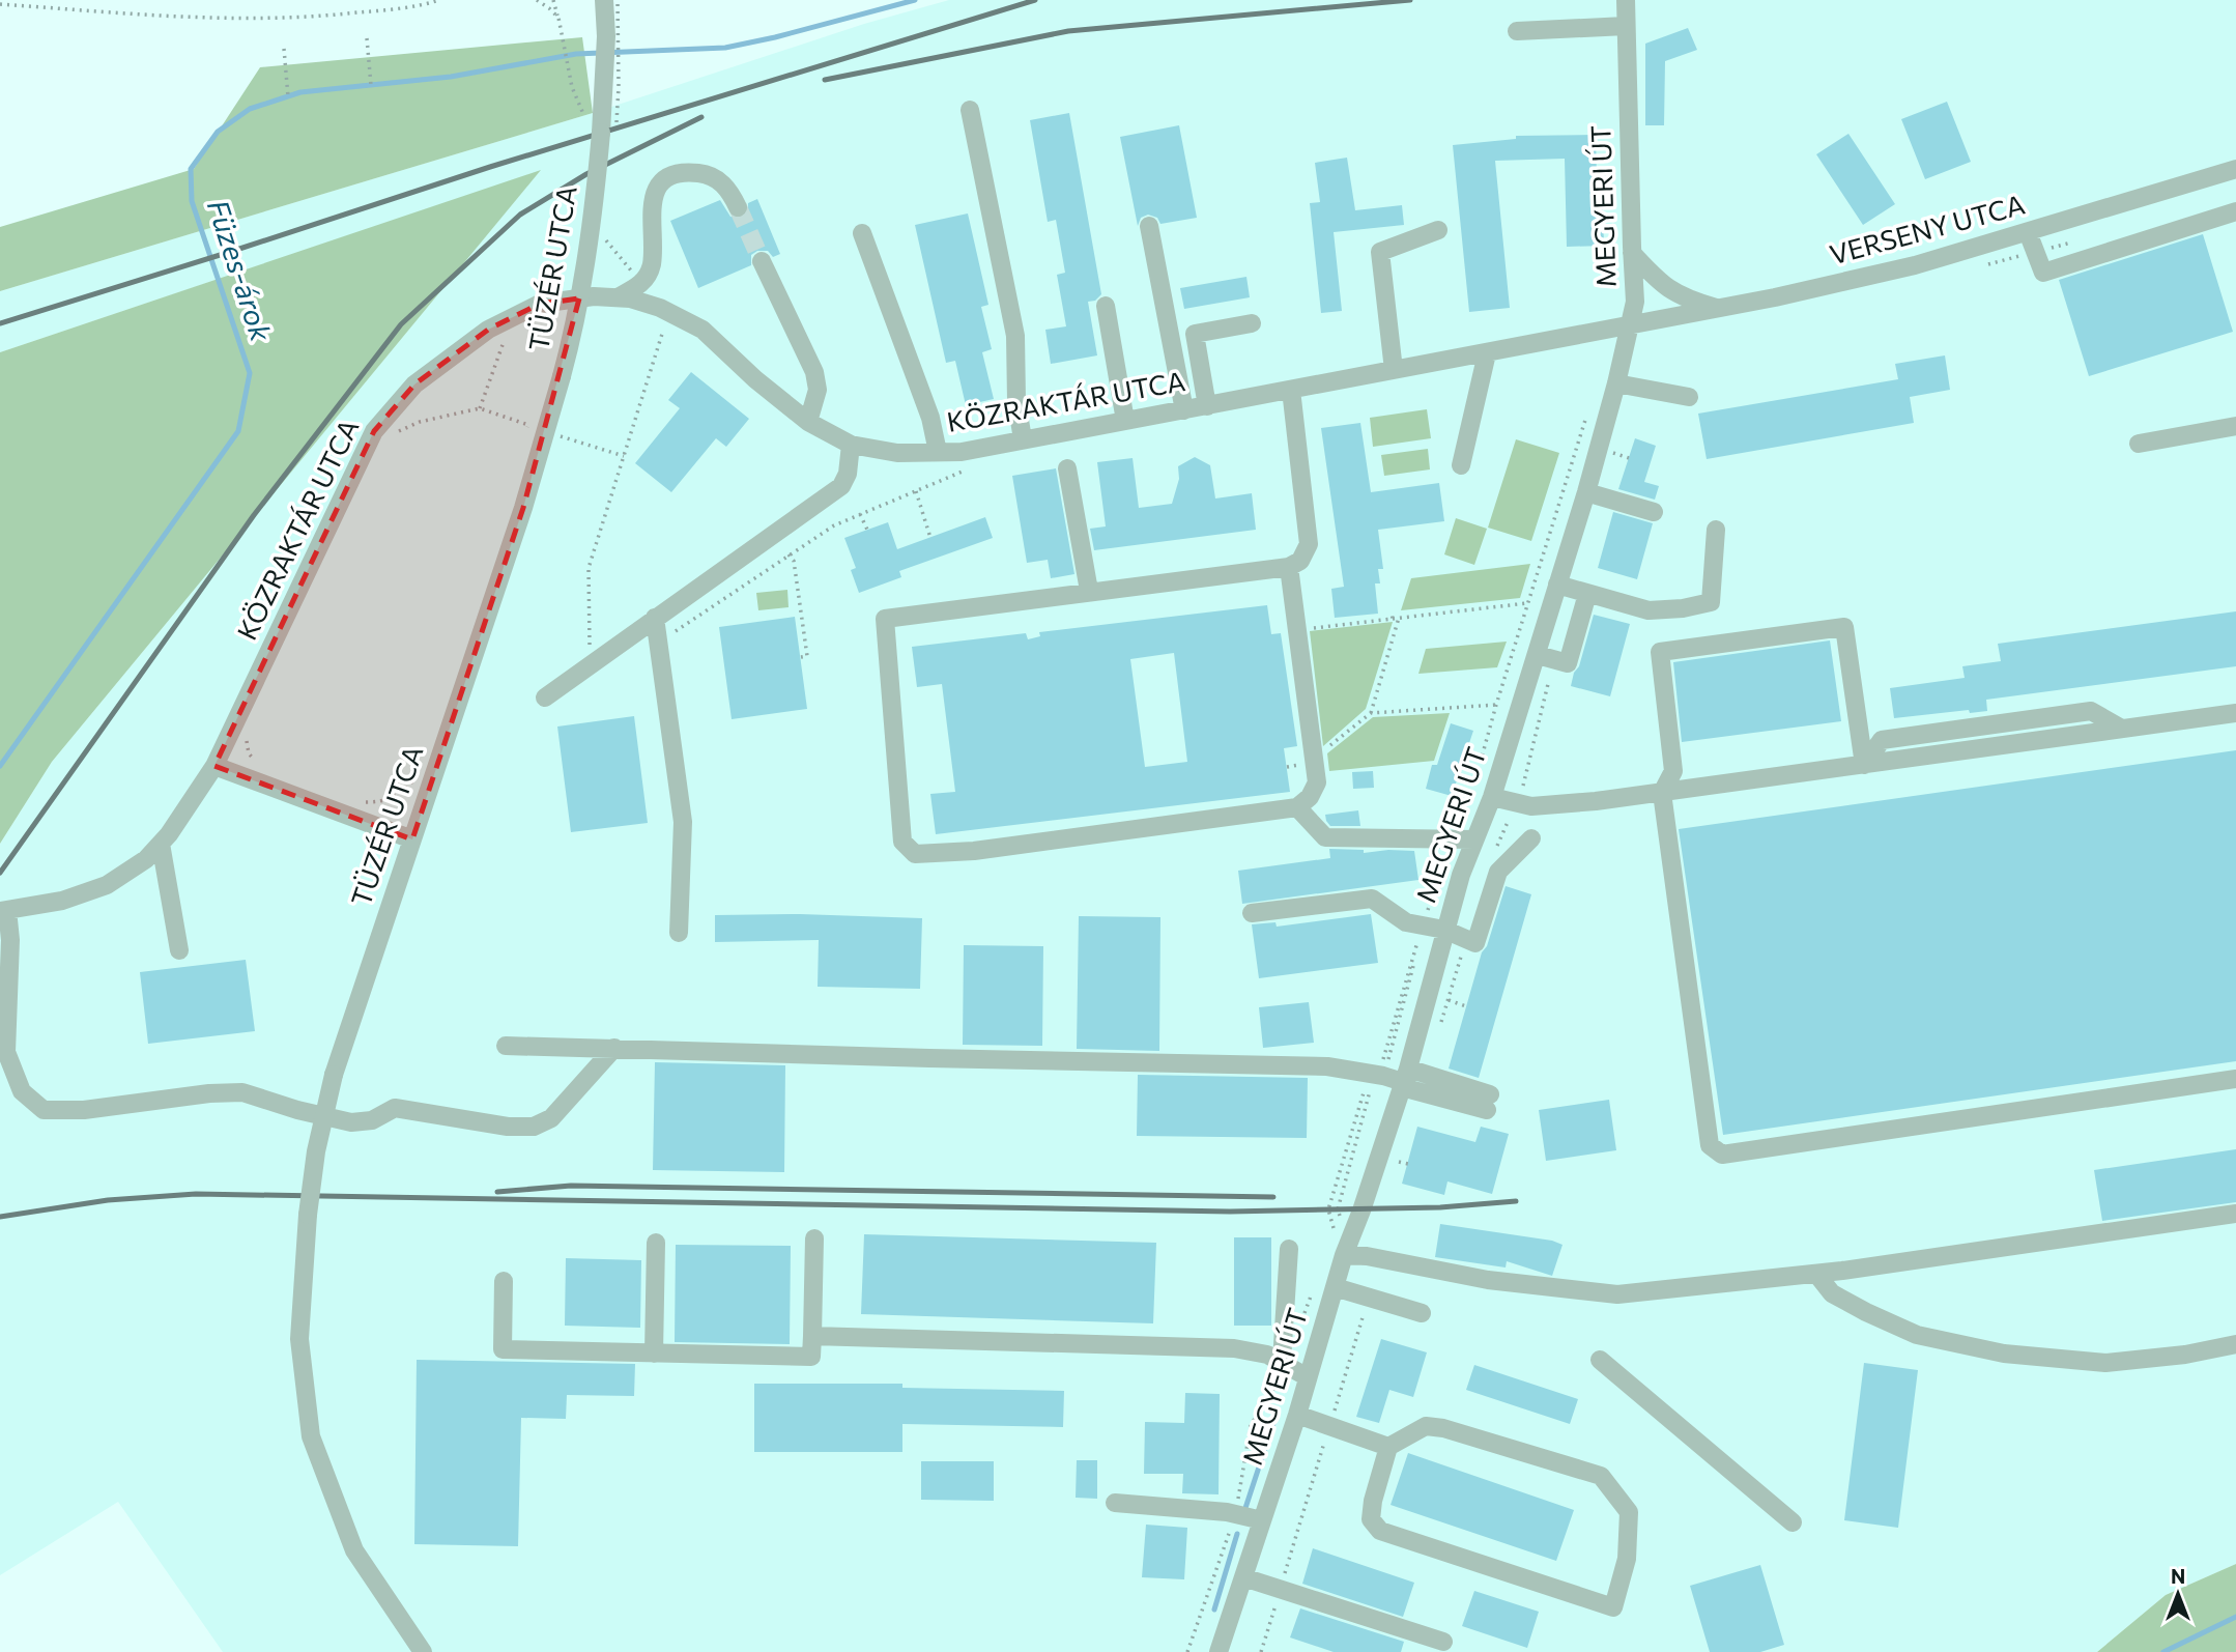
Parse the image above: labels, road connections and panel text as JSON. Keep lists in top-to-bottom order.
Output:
{
  "streets": {
    "street": [
      "MEGYERI ÚT",
      "VERSENY UTCA",
      "TÜZÉR UTCA",
      "KÖZRAKTÁR UTCA"
    ]
  },
  "crossings": [
    ["MEGYERI ÚT", "VERSENY UTCA"],
    ["MEGYERI ÚT", "KÖZRAKTÁR UTCA"],
    ["VERSENY UTCA", "KÖZRAKTÁR UTCA"]
  ],
  "water": ["Füzes-árok"],
  "north": "top"
}
